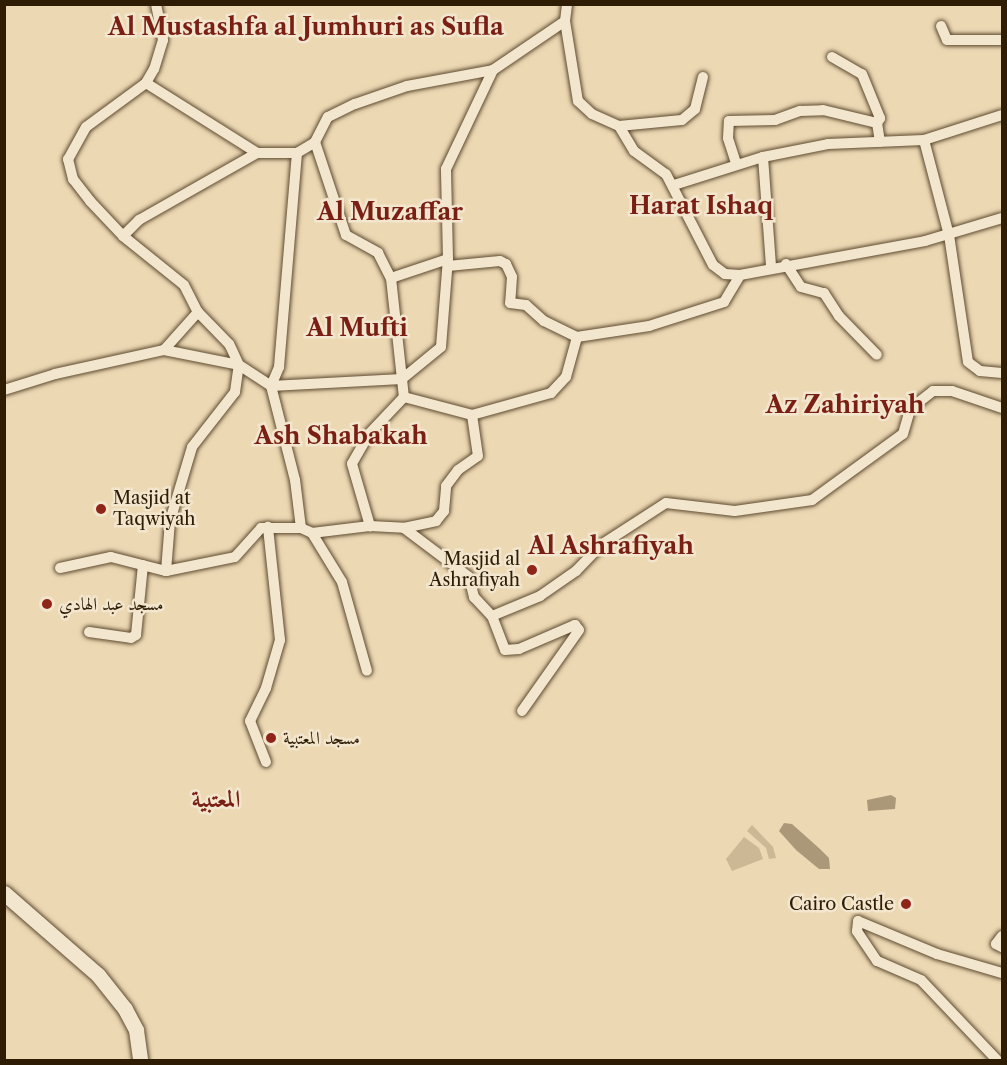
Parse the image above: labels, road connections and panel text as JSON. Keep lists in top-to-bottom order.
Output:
{
  "districts": [
    "Al Mustashfa al Jumhuri as Sufla",
    "Harat Ishaq",
    "Al Muzaffar",
    "Al Mufti",
    "Az Zahiriyah",
    "Ash Shabakah",
    "Al Ashrafiyah",
    "المعتبية"
  ],
  "places": [
    "Masjid at Taqwiyah",
    "Masjid al Ashrafiyah",
    "مسجد عبد الهادي",
    "مسجد المعتبية",
    "Cairo Castle"
  ]
}
